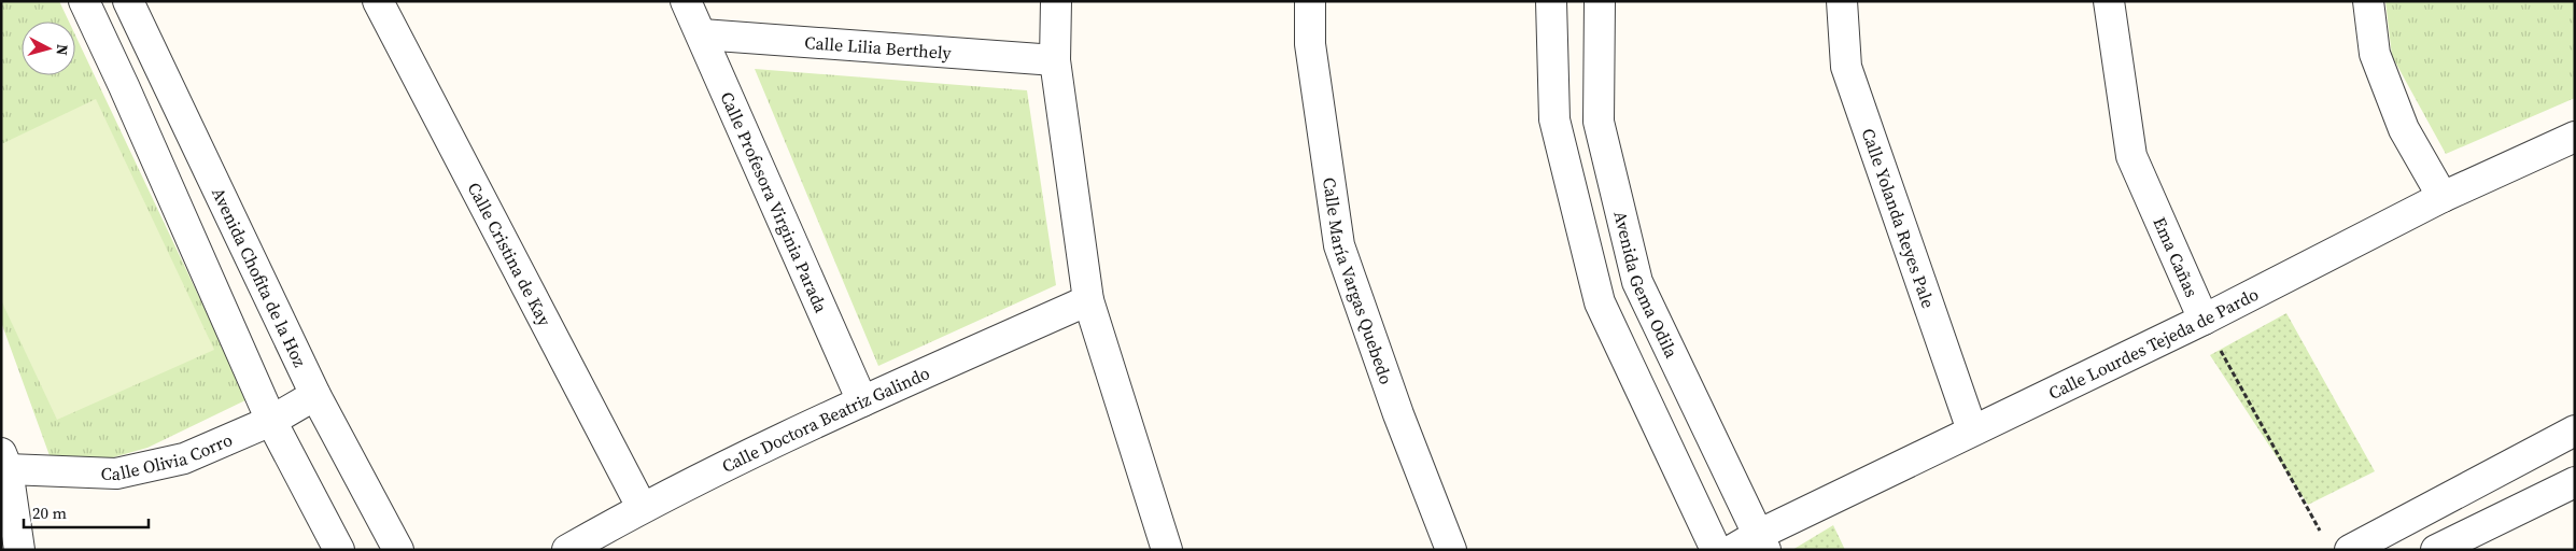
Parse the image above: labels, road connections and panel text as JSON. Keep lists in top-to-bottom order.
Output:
{
  "streets": {
    "street": [
      "Calle Lilia Berthely",
      "Calle Profesora Virginia Parada",
      "Calle Yolanda Reyes Pale",
      "Calle Cristina de Kay",
      "Ema Cañas",
      "Avenida Chofita de la Hoz",
      "Calle María Vargas Quebedo",
      "Avenida Gema Odila",
      "Calle Lourdes Tejeda de Pardo",
      "Calle Doctora Beatriz Galindo",
      "Calle Olivia Corro"
    ]
  },
  "crossings": [
    ["Calle Lilia Berthely", "Calle Profesora Virginia Parada"],
    ["Calle Profesora Virginia Parada", "Calle Doctora Beatriz Galindo"],
    ["Calle Yolanda Reyes Pale", "Calle Lourdes Tejeda de Pardo"],
    ["Calle Cristina de Kay", "Calle Doctora Beatriz Galindo"],
    ["Ema Cañas", "Calle Lourdes Tejeda de Pardo"],
    ["Avenida Chofita de la Hoz", "Calle Olivia Corro"],
    ["Avenida Gema Odila", "Calle Lourdes Tejeda de Pardo"]
  ],
  "scale_bar": "20 m",
  "north": "right"
}
